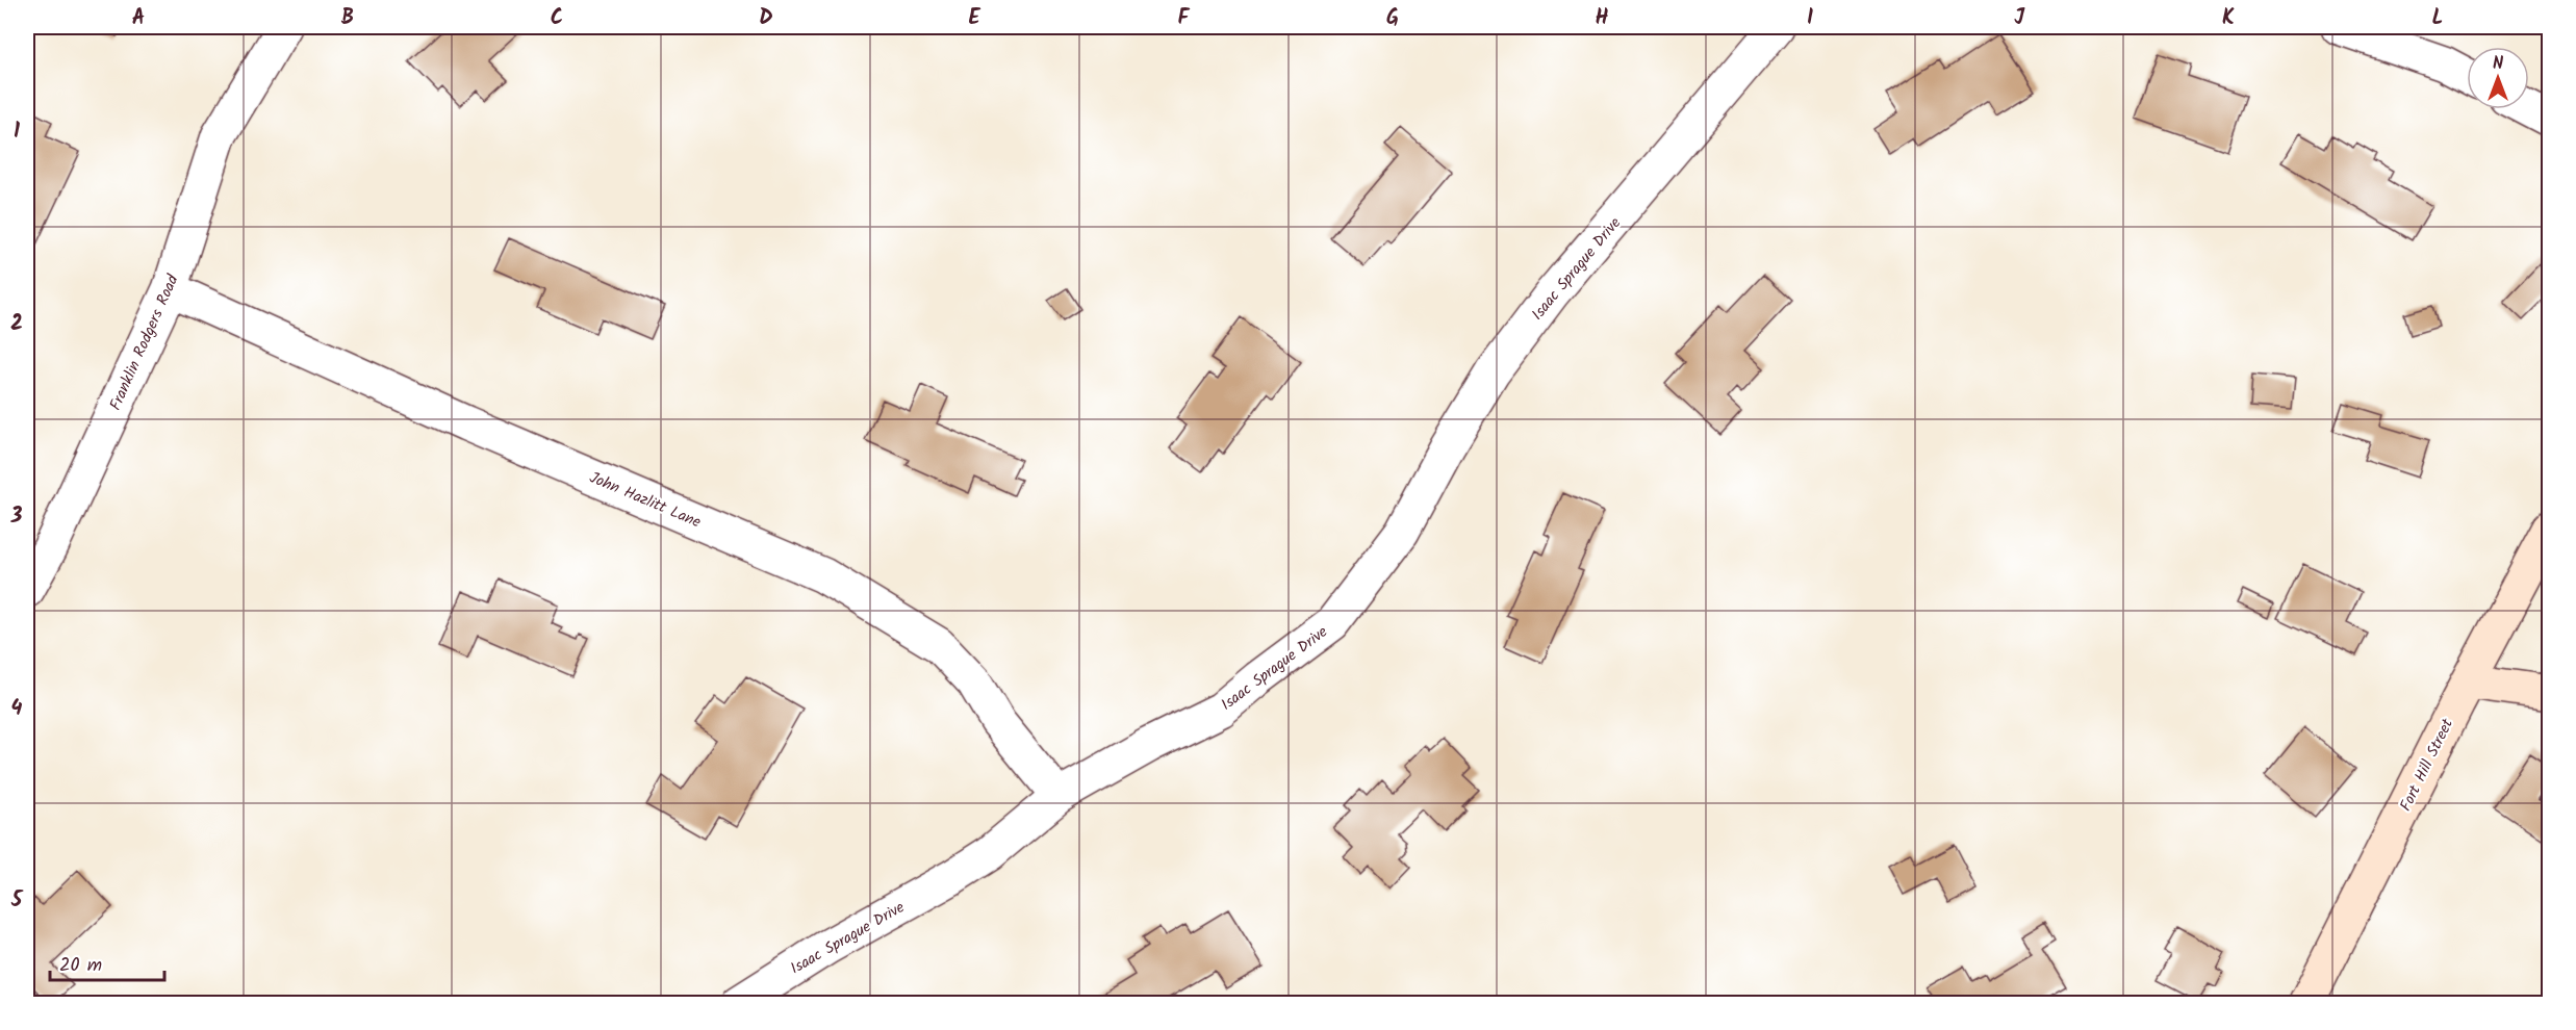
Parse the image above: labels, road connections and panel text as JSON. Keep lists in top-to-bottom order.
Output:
{
  "streets": {
    "main road": ["Fort Hill Street"],
    "street": ["Isaac Sprague Drive", "Franklin Rodgers Road", "John Hazlitt Lane"]
  },
  "crossings": [
    ["Isaac Sprague Drive", "John Hazlitt Lane"],
    ["Franklin Rodgers Road", "John Hazlitt Lane"]
  ],
  "scale_bar": "20 m",
  "north": "top",
  "grid": {
    "columns": [
      "A",
      "B",
      "C",
      "D",
      "E",
      "F",
      "G",
      "H",
      "I",
      "J",
      "K",
      "L"
    ],
    "rows": [
      "1",
      "2",
      "3",
      "4",
      "5"
    ]
  }
}
